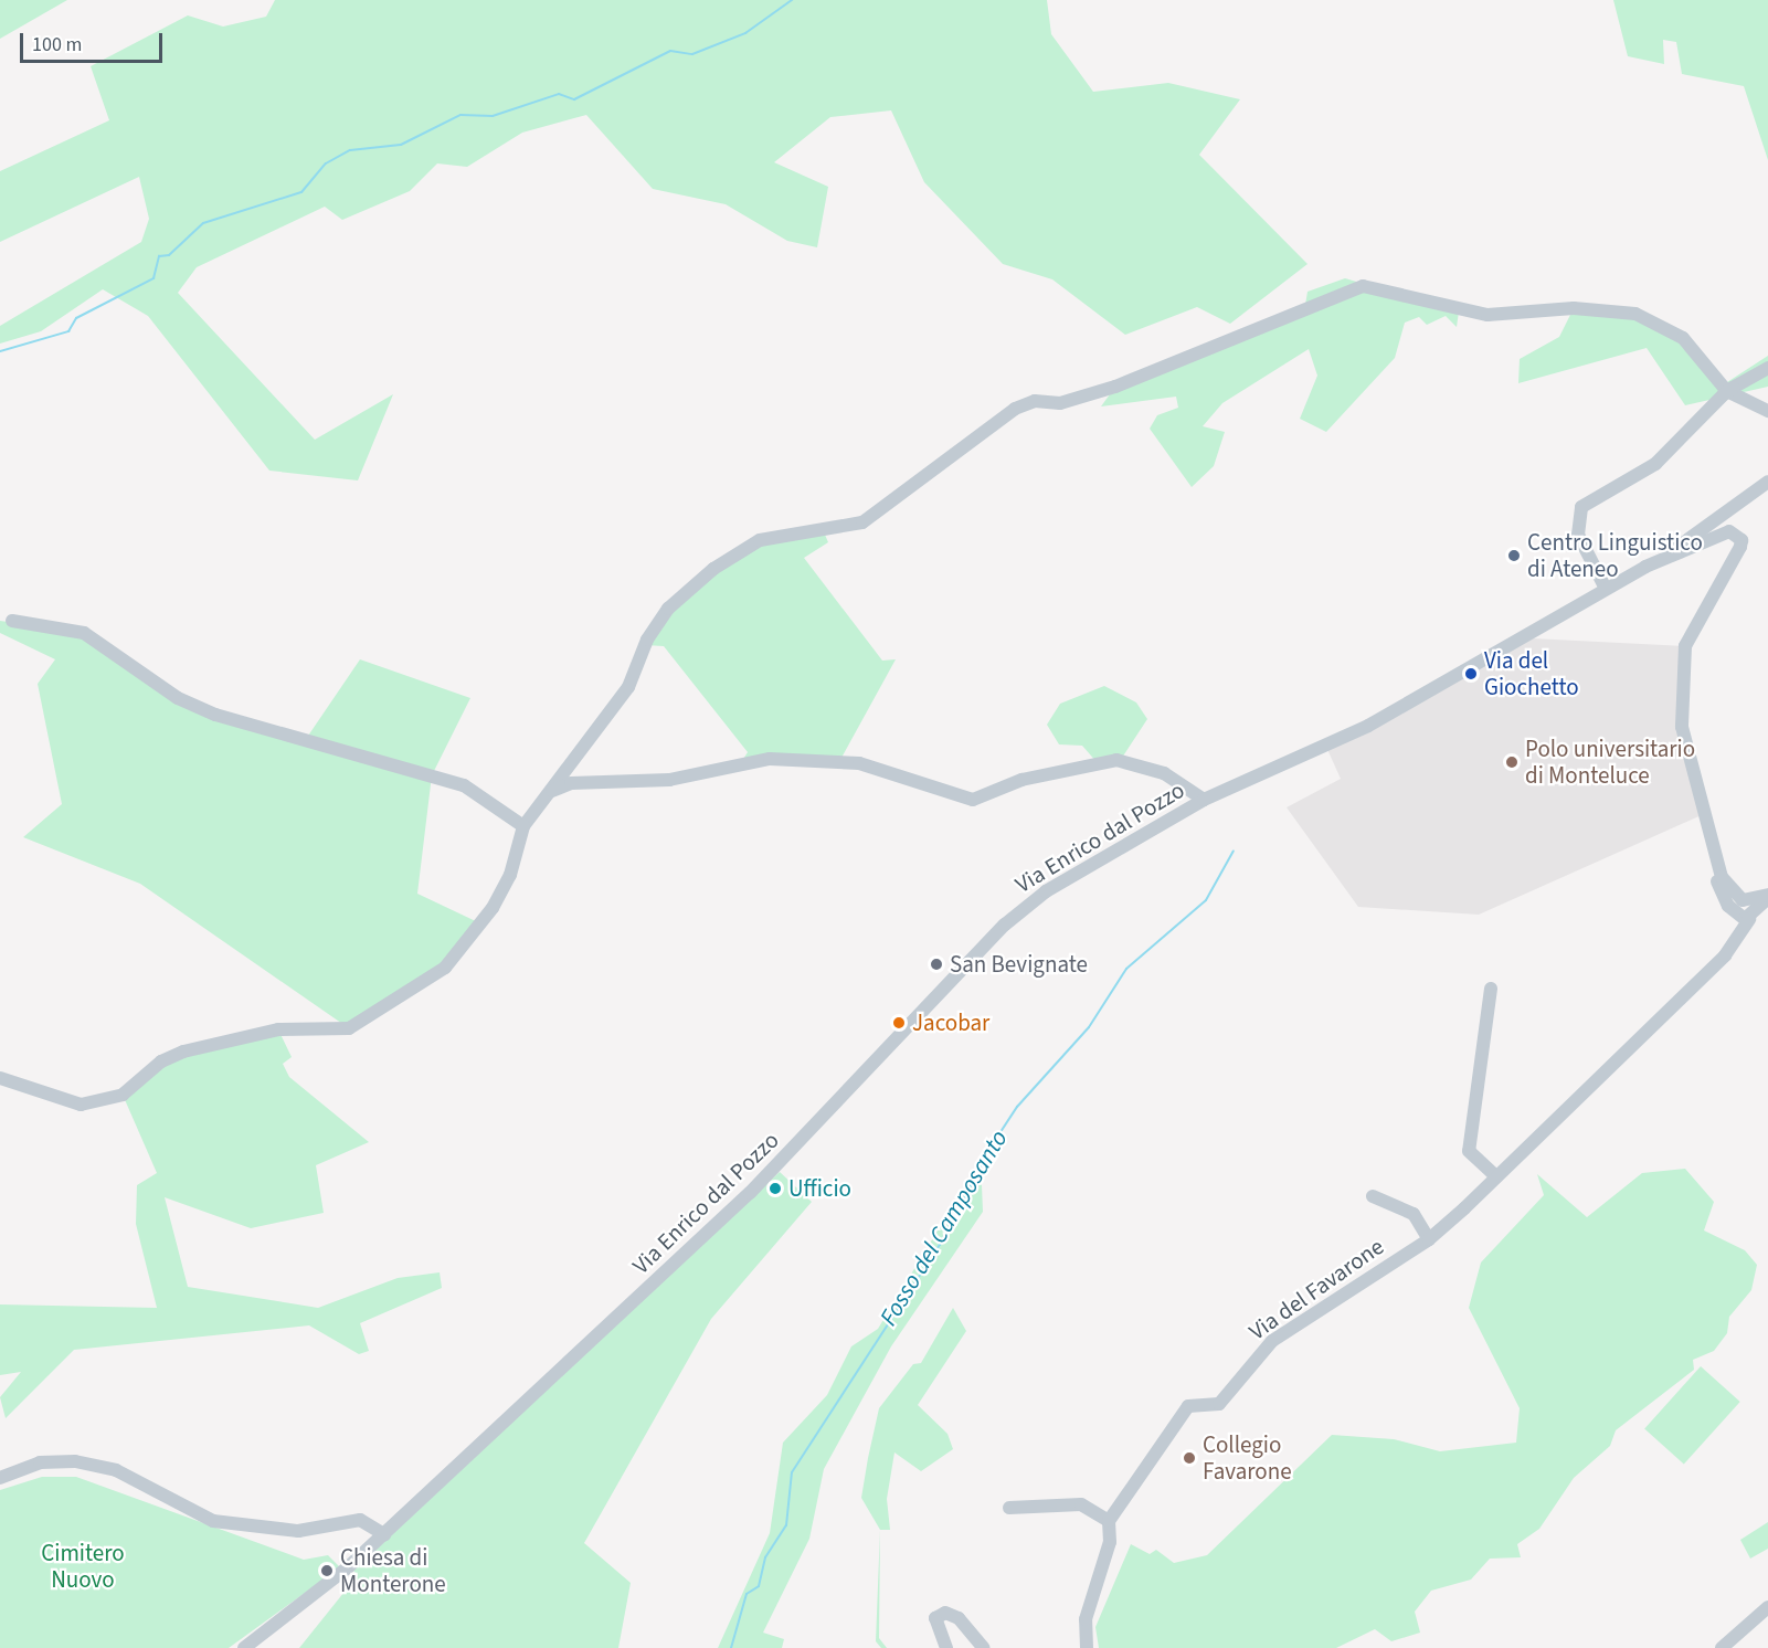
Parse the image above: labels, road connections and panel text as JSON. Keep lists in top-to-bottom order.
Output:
{
  "streets": {
    "street": ["Via Enrico dal Pozzo", "Via del Favarone"]
  },
  "water": ["Fosso del Camposanto"],
  "parks": ["Cimitero Nuovo"],
  "places": [
    "Centro Linguistico di Ateneo",
    "Via del Giochetto",
    "Polo universitario di Monteluce",
    "San Bevignate",
    "Jacobar",
    "Ufficio",
    "Collegio Favarone",
    "Chiesa di Monterone"
  ],
  "scale_bar": "100 m"
}
